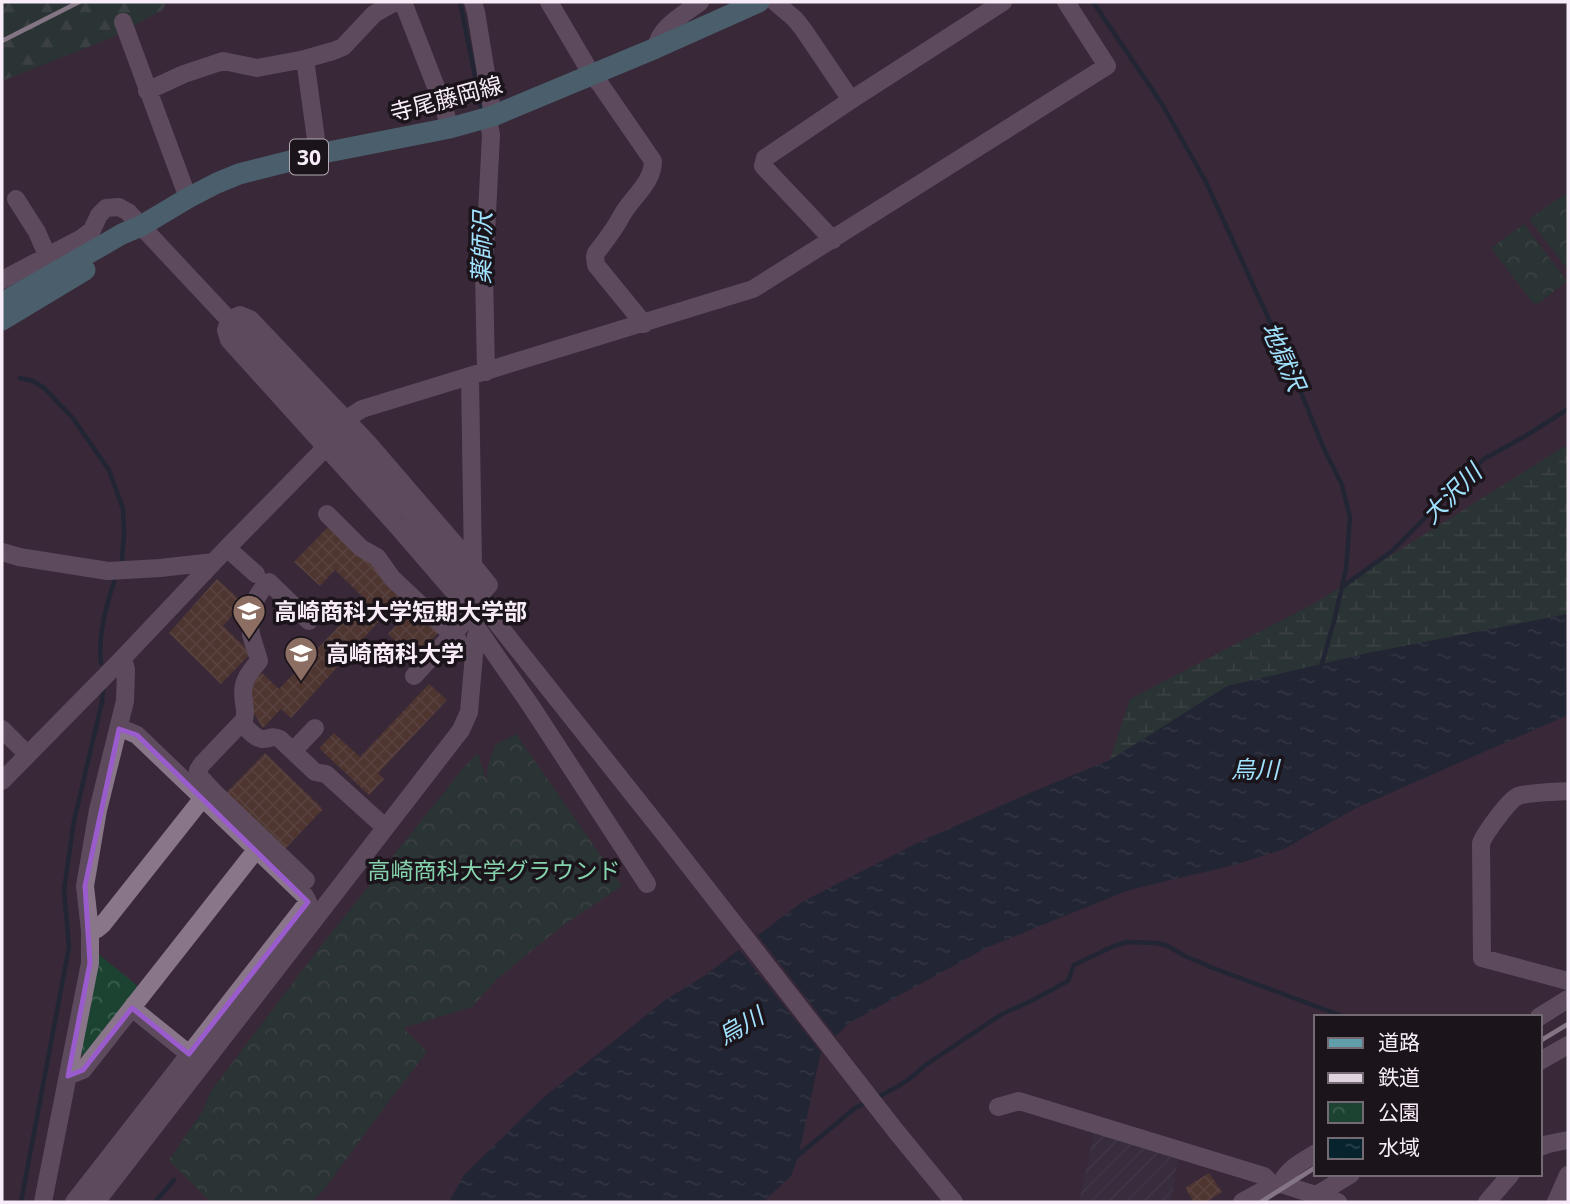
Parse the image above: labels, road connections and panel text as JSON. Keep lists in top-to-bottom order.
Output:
{
  "streets": {
    "main road": ["寺尾藤岡線", "30"]
  },
  "water": [
    "薬師沢",
    "地獄沢",
    "大沢川",
    "烏川"
  ],
  "parks": ["高崎商科大学グラウンド"],
  "places": {
    "school or university": ["高崎商科大学短期大学部", "高崎商科大学"]
  },
  "legend": [
    "道路",
    "鉄道",
    "公園",
    "水域"
  ]
}
